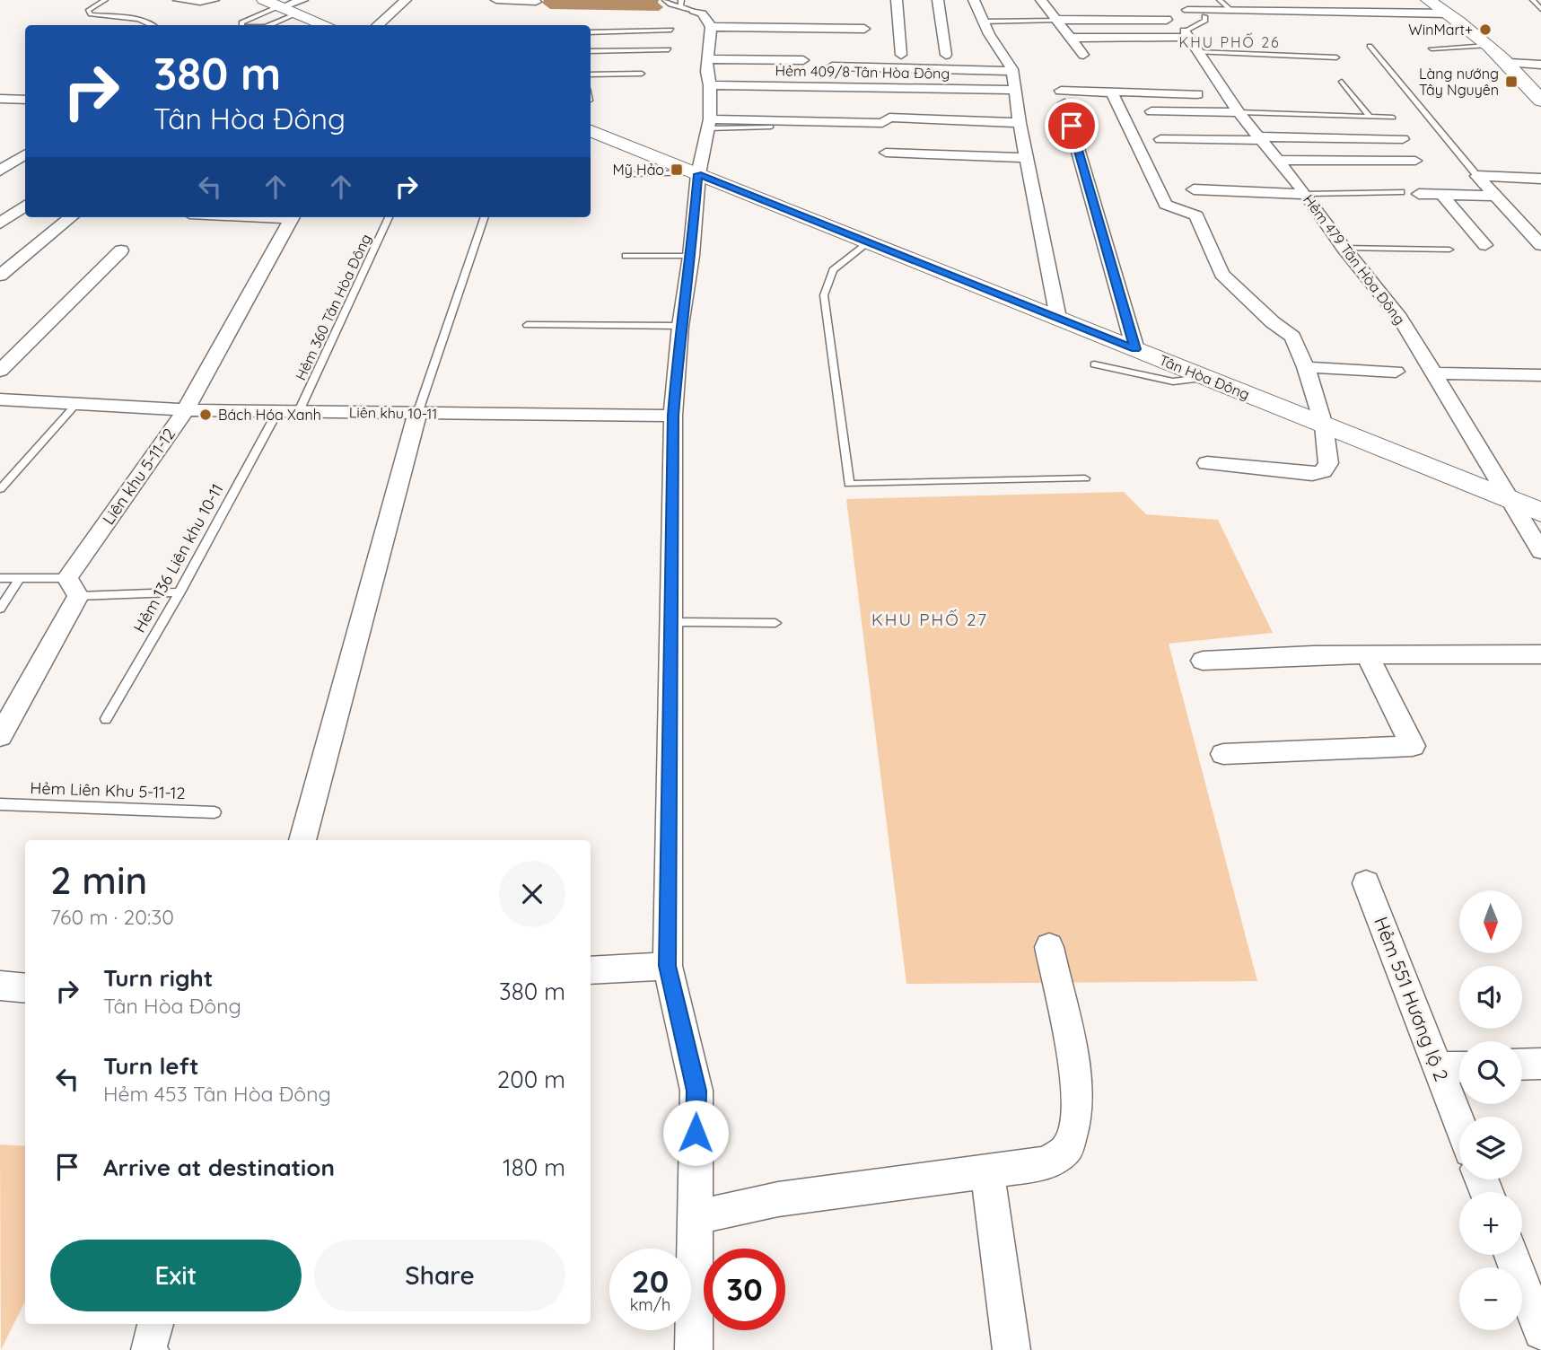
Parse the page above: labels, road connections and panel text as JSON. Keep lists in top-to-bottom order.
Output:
{
  "streets": {
    "street": [
      "Hẻm 409/8 Tân Hòa Đông",
      "Hẻm 479 Tân Hòa Đông",
      "Tân Hòa Đông",
      "Liên khu 10-11",
      "Liên khu 5-11-12",
      "Hẻm 551 Hương lộ 2"
    ],
    "lane": ["Hẻm 360 Tân Hòa Đông", "Hẻm 136 Liên khu 10-11", "Hẻm Liên Khu 5-11-12"]
  },
  "crossings": [
    ["Hẻm 479 Tân Hòa Đông", "Tân Hòa Đông"],
    ["Hẻm 360 Tân Hòa Đông", "Liên khu 10-11"],
    ["Liên khu 10-11", "Liên khu 5-11-12"],
    ["Liên khu 10-11", "Hẻm 136 Liên khu 10-11"]
  ],
  "districts": ["KHU PHỐ 26", "KHU PHỐ 27"],
  "places": {
    "other": ["WinMart+", "Bách Hóa Xanh"],
    "transit": ["Làng nướng Tây Nguyên", "Mỹ Hảo"]
  },
  "north": "bottom",
  "page": {
    "turn": ["380 m", "Tân Hòa Đông"],
    "heading": ["2 min", "760 m · 20:30"],
    "map_buttons": ["+", "−"],
    "list": [
      {
        "name": "Turn right",
        "note": "Tân Hòa Đông",
        "value": "380 m"
      },
      {
        "name": "Turn left",
        "note": "Hẻm 453 Tân Hòa Đông",
        "value": "200 m"
      },
      {
        "name": "Arrive at destination",
        "value": "180 m"
      }
    ],
    "buttons": ["Exit", "Share"],
    "speed": "20 km/h",
    "limit": "30"
  }
}
